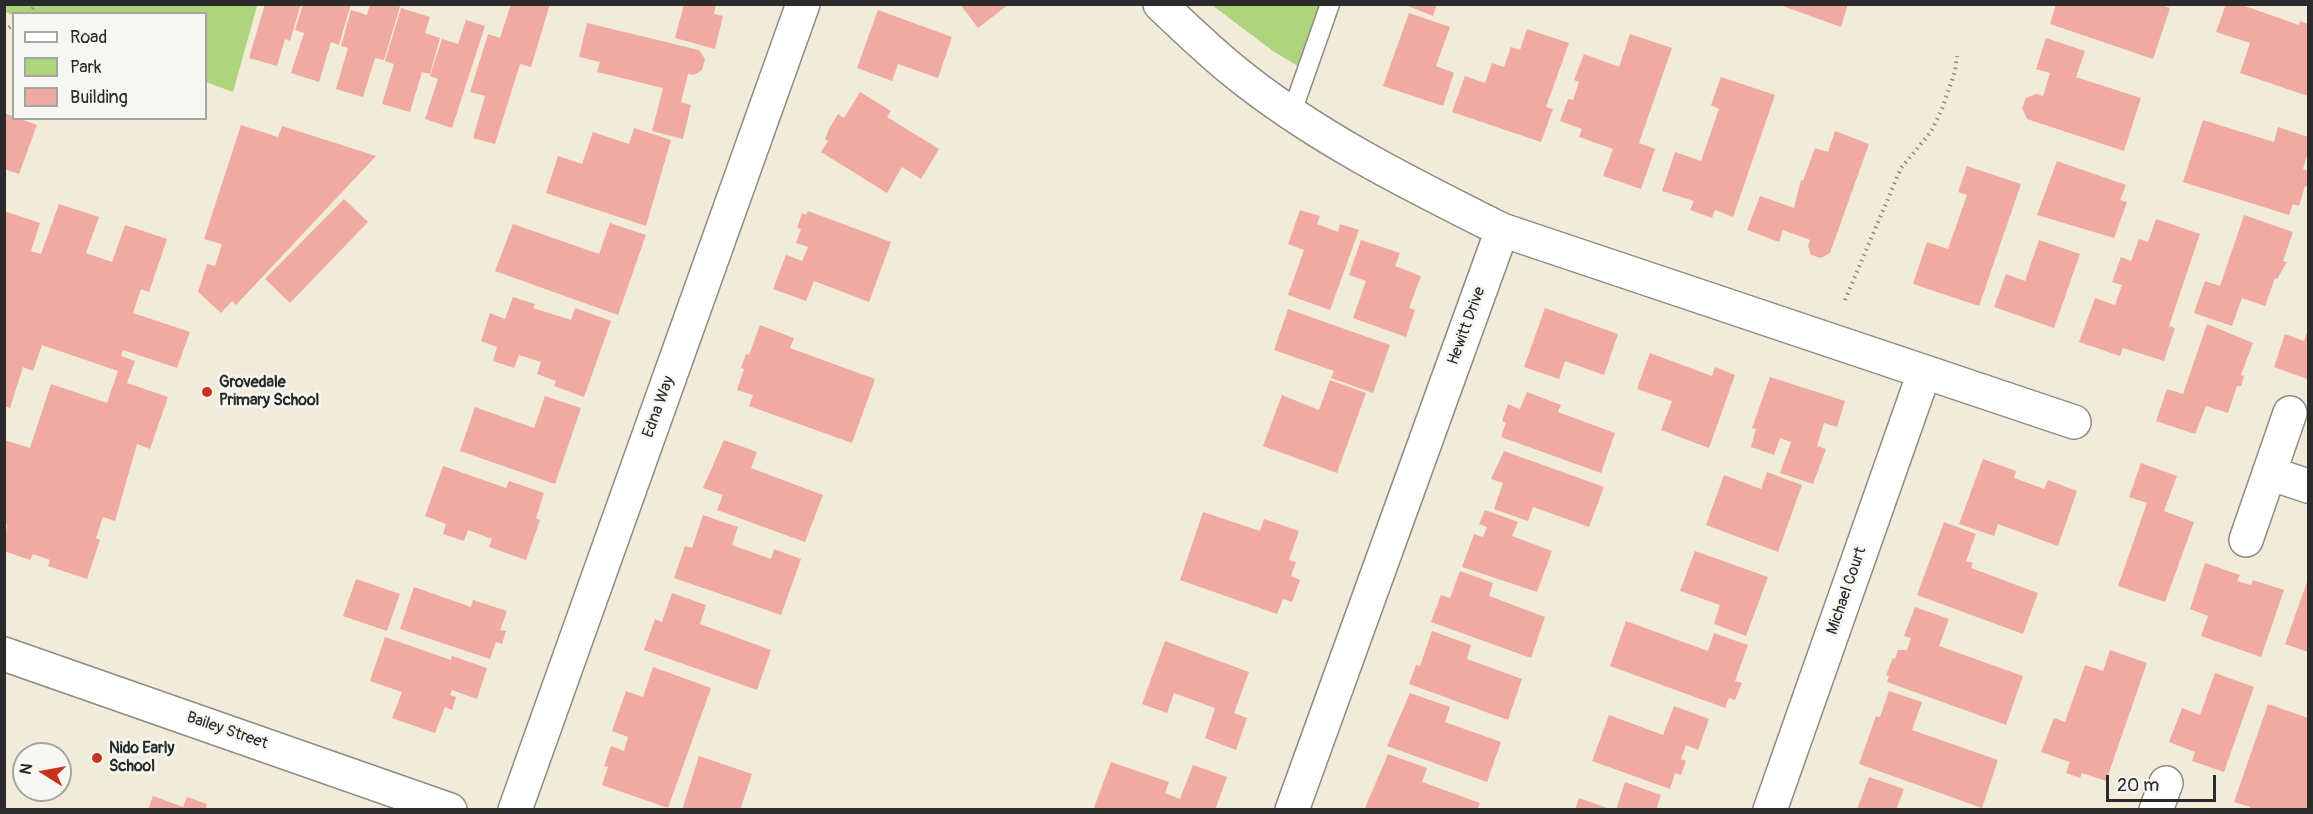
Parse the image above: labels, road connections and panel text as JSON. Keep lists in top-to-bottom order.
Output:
{
  "streets": {
    "street": [
      "Hewitt Drive",
      "Edna Way",
      "Michael Court",
      "Bailey Street"
    ]
  },
  "places": ["Grovedale Primary School", "Nido Early School"],
  "legend": ["Road", "Park", "Building"],
  "scale_bar": "20 m",
  "north": "left"
}
